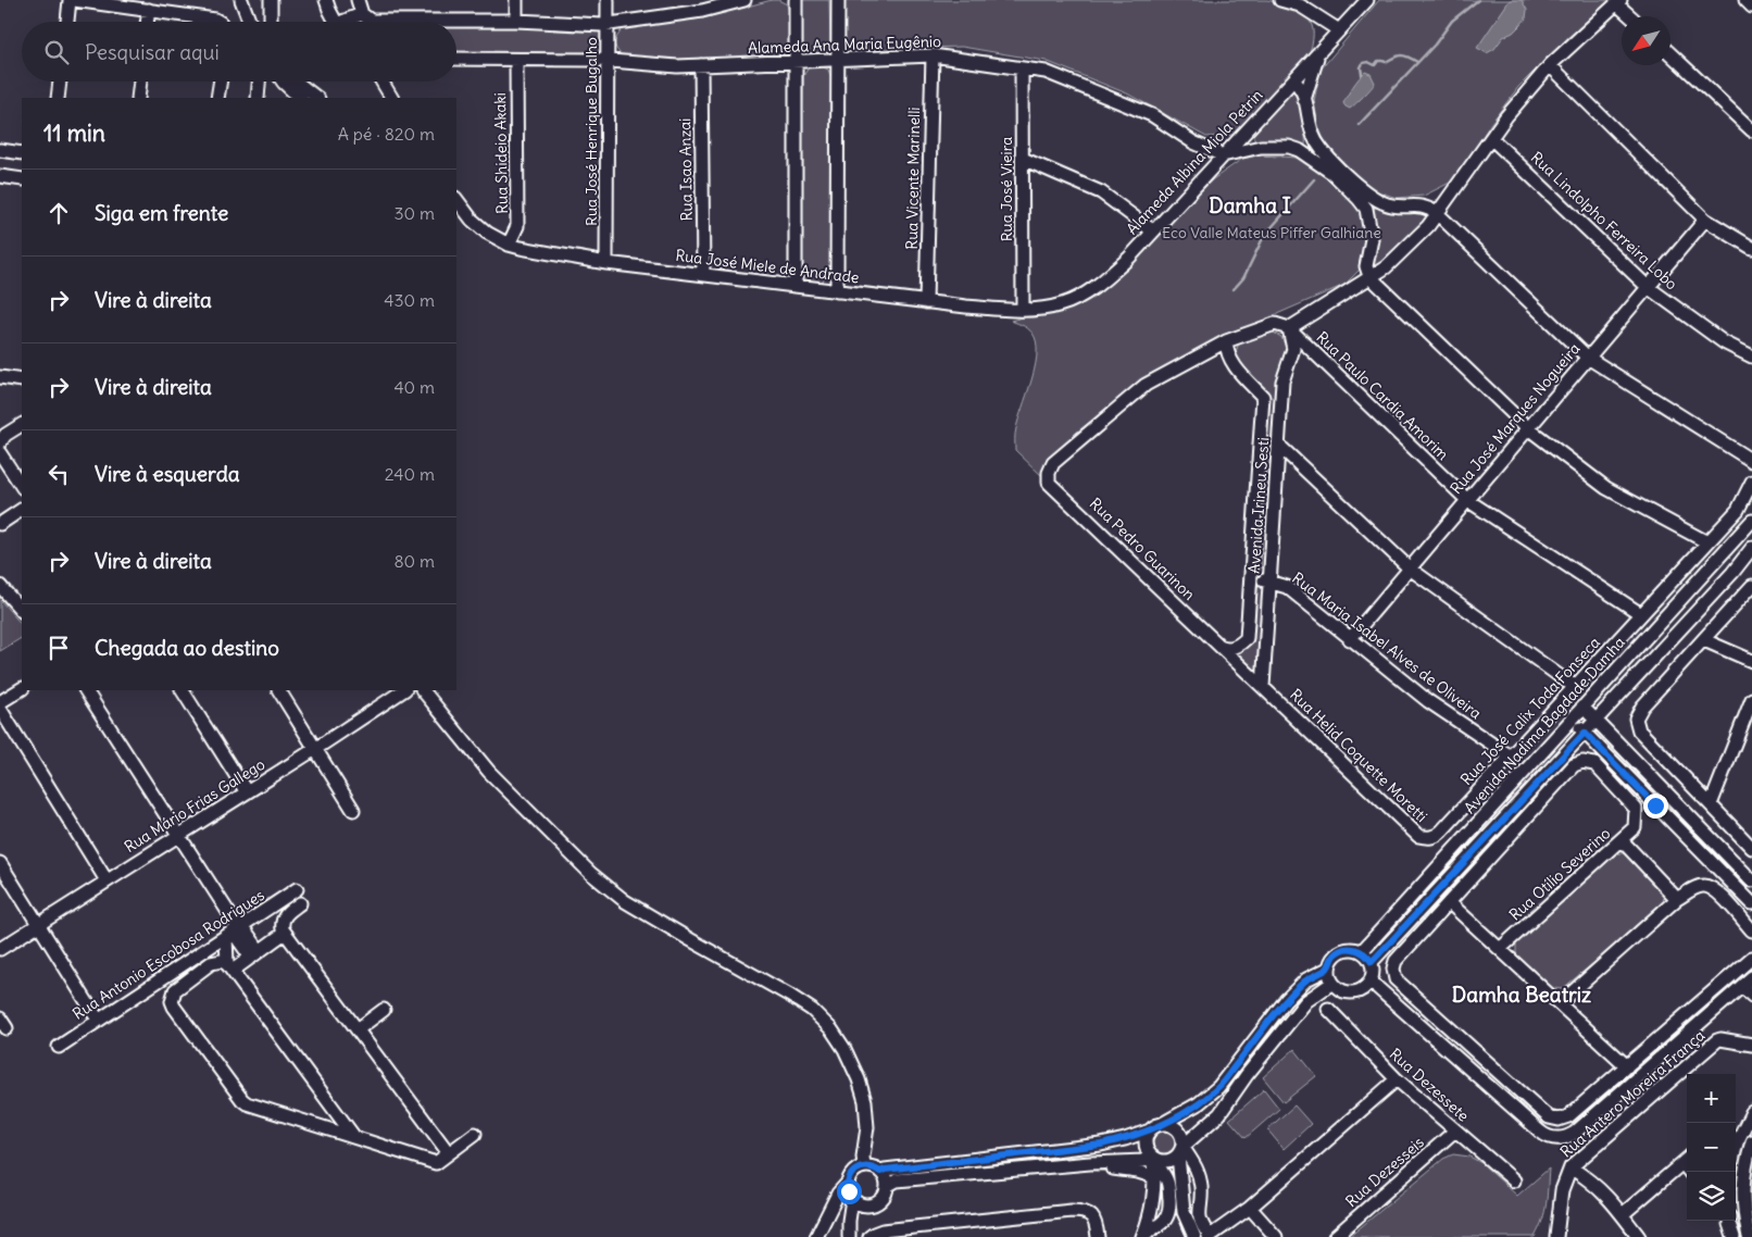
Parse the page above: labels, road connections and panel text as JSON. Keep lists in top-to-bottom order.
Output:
{
  "streets": {
    "street": [
      "Alameda Ana Maria Eugênio",
      "Rua José Henrique Bugalho",
      "Rua Shideio Akaki",
      "Alameda Albina Miola Petrin",
      "Rua Isao Anzai",
      "Rua Vicente Marinelli",
      "Rua José Vieira",
      "Rua Lindolpho Ferreira Lobo",
      "Rua José Miele de Andrade",
      "Rua Paulo Cardia Amorim",
      "Rua José Marques Nogueira",
      "Avenida Irineu Sesti",
      "Rua Pedro Guarinon",
      "Rua Maria Isabel Alves de Oliveira",
      "Rua José Calix Toda Fonseca",
      "Avenida Nadima Bagdade Damha",
      "Rua Helid Coquette Moretti",
      "Rua Mário Frias Gallego",
      "Rua Otílio Severino",
      "Rua Antonio Escobosa Rodrigues",
      "Rua Dezessete",
      "Rua Antero Moreira França",
      "Rua Dezesseis"
    ]
  },
  "crossings": [
    ["Alameda Ana Maria Eugênio", "Rua José Henrique Bugalho"],
    ["Alameda Ana Maria Eugênio", "Rua Shideio Akaki"],
    ["Alameda Ana Maria Eugênio", "Alameda Albina Miola Petrin"],
    ["Alameda Ana Maria Eugênio", "Rua Isao Anzai"],
    ["Alameda Ana Maria Eugênio", "Rua Vicente Marinelli"],
    ["Alameda Ana Maria Eugênio", "Rua José Vieira"],
    ["Rua José Henrique Bugalho", "Rua José Miele de Andrade"],
    ["Rua Shideio Akaki", "Rua José Miele de Andrade"],
    ["Alameda Albina Miola Petrin", "Rua José Vieira"],
    ["Alameda Albina Miola Petrin", "Rua José Miele de Andrade"],
    ["Rua Isao Anzai", "Rua José Miele de Andrade"],
    ["Rua Vicente Marinelli", "Rua José Miele de Andrade"],
    ["Rua José Vieira", "Rua José Miele de Andrade"],
    ["Rua Lindolpho Ferreira Lobo", "Rua José Marques Nogueira"],
    ["Rua Paulo Cardia Amorim", "Rua José Marques Nogueira"],
    ["Rua Paulo Cardia Amorim", "Avenida Irineu Sesti"],
    ["Rua Paulo Cardia Amorim", "Rua José Calix Toda Fonseca"],
    ["Rua José Marques Nogueira", "Rua Maria Isabel Alves de Oliveira"],
    ["Avenida Irineu Sesti", "Rua Pedro Guarinon"],
    ["Avenida Irineu Sesti", "Rua Maria Isabel Alves de Oliveira"],
    ["Avenida Irineu Sesti", "Rua Helid Coquette Moretti"],
    ["Rua Pedro Guarinon", "Rua Helid Coquette Moretti"],
    ["Rua Maria Isabel Alves de Oliveira", "Rua José Calix Toda Fonseca"],
    ["Rua José Calix Toda Fonseca", "Rua Helid Coquette Moretti"],
    ["Rua Dezessete", "Rua Dezesseis"]
  ],
  "districts": ["Damha I", "Damha Beatriz"],
  "parks": ["Eco Valle Mateus Piffer Galhiane"],
  "north": "bottom left",
  "page": {
    "search": "Pesquisar aqui",
    "heading": ["11 min", "A pé · 820 m"],
    "list": [
      ["Siga em frente", "30 m"],
      ["Vire à direita", "430 m"],
      ["Vire à direita", "40 m"],
      ["Vire à esquerda", "240 m"],
      ["Vire à direita", "80 m"],
      "Chegada ao destino"
    ],
    "map_buttons": ["+", "−"]
  }
}
